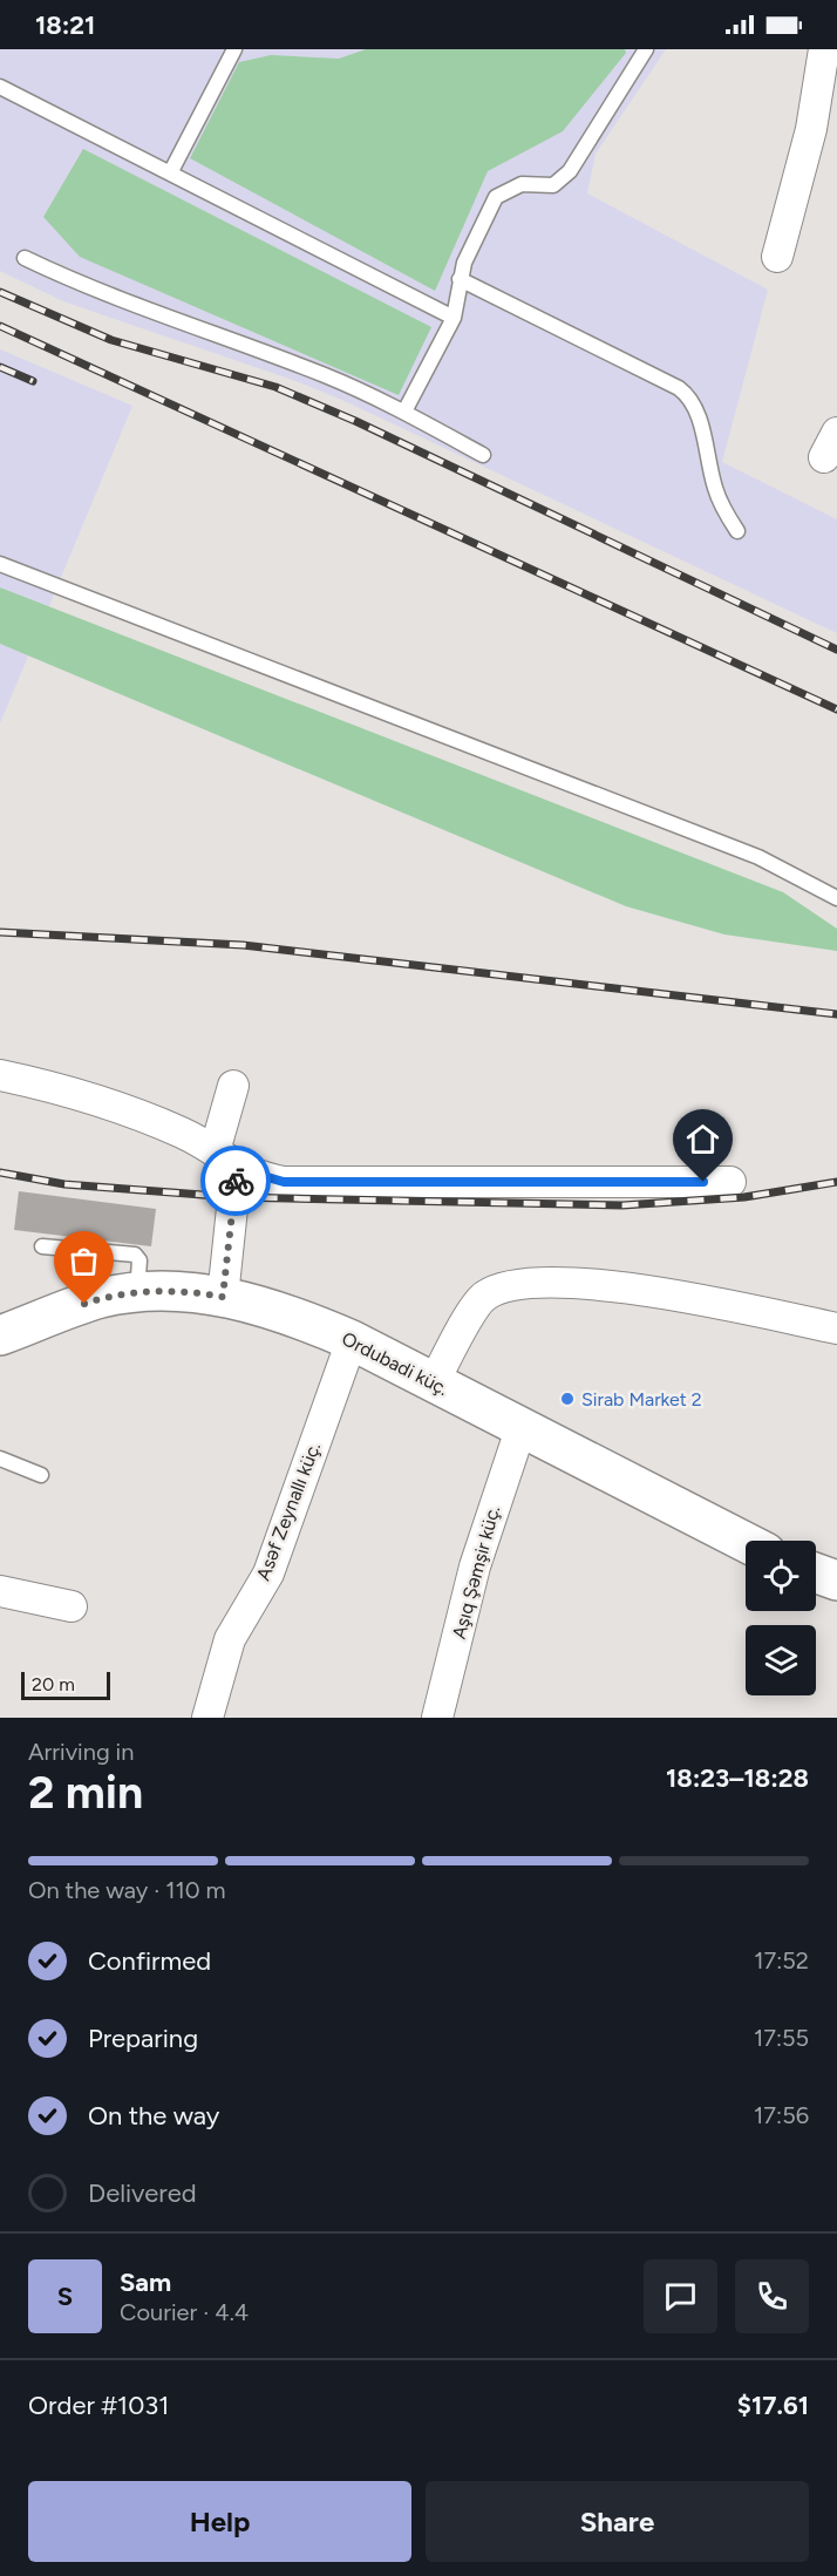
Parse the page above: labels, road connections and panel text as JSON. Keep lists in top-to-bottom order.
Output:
{
  "streets": {
    "main road": ["Ordubadi küç."],
    "street": ["Asəf Zeynallı küç.", "Aşıq Şəmşir küç."]
  },
  "crossings": [
    ["Ordubadi küç.", "Asəf Zeynallı küç."],
    ["Ordubadi küç.", "Aşıq Şəmşir küç."]
  ],
  "places": ["Sirab Market 2"],
  "scale_bar": "20 m",
  "page": {
    "status": "18:21",
    "scale": "20 m",
    "heading": ["2 min", "Arriving in", "18:23–18:28"],
    "panel": [
      "Sam",
      "Courier · 4.4",
      "Order #1031",
      "$17.61"
    ],
    "bar": "On the way · 110 m",
    "list": [
      ["Confirmed", "17:52"],
      ["Preparing", "17:55"],
      ["On the way", "17:56"],
      "Delivered"
    ],
    "round": "S",
    "buttons": ["Help", "Share"]
  }
}
